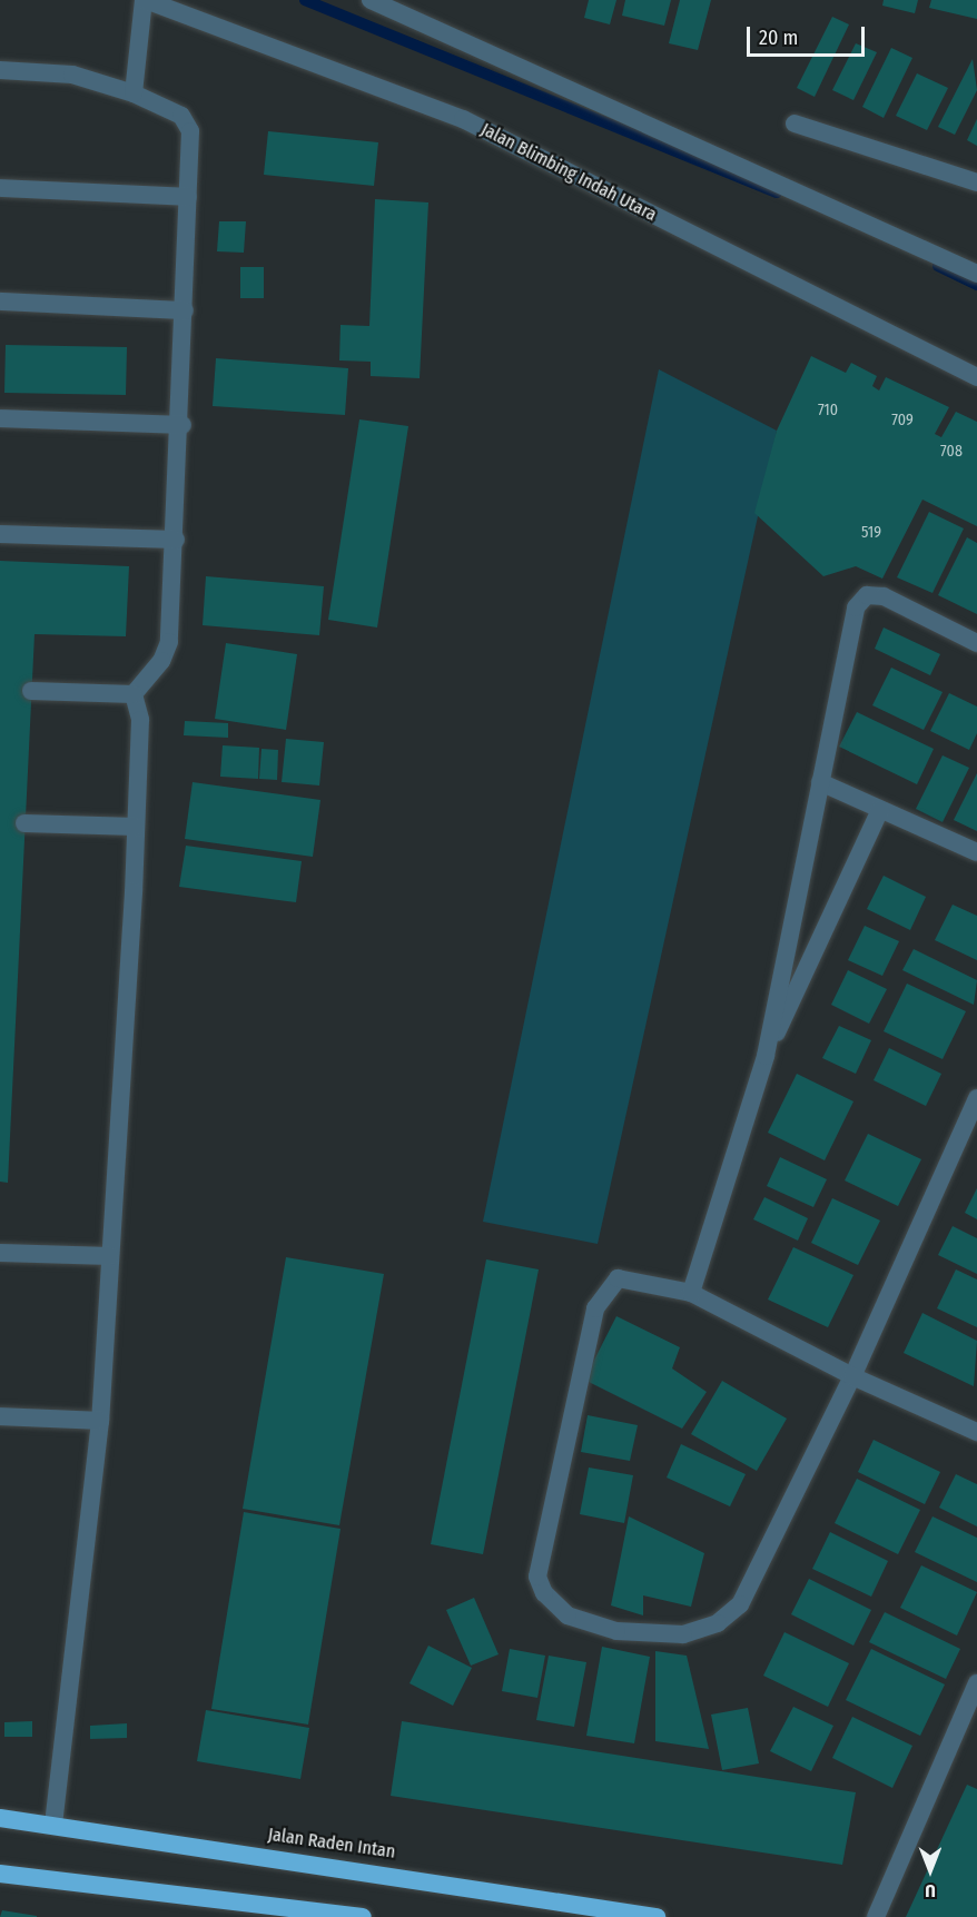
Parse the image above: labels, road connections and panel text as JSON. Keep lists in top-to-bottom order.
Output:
{
  "streets": {
    "highway": ["Jalan Raden Intan"],
    "street": ["Jalan Blimbing Indah Utara"]
  },
  "house_numbers": [
    "710",
    "709",
    "708",
    "519"
  ],
  "scale_bar": "20 m",
  "north": "bottom"
}
